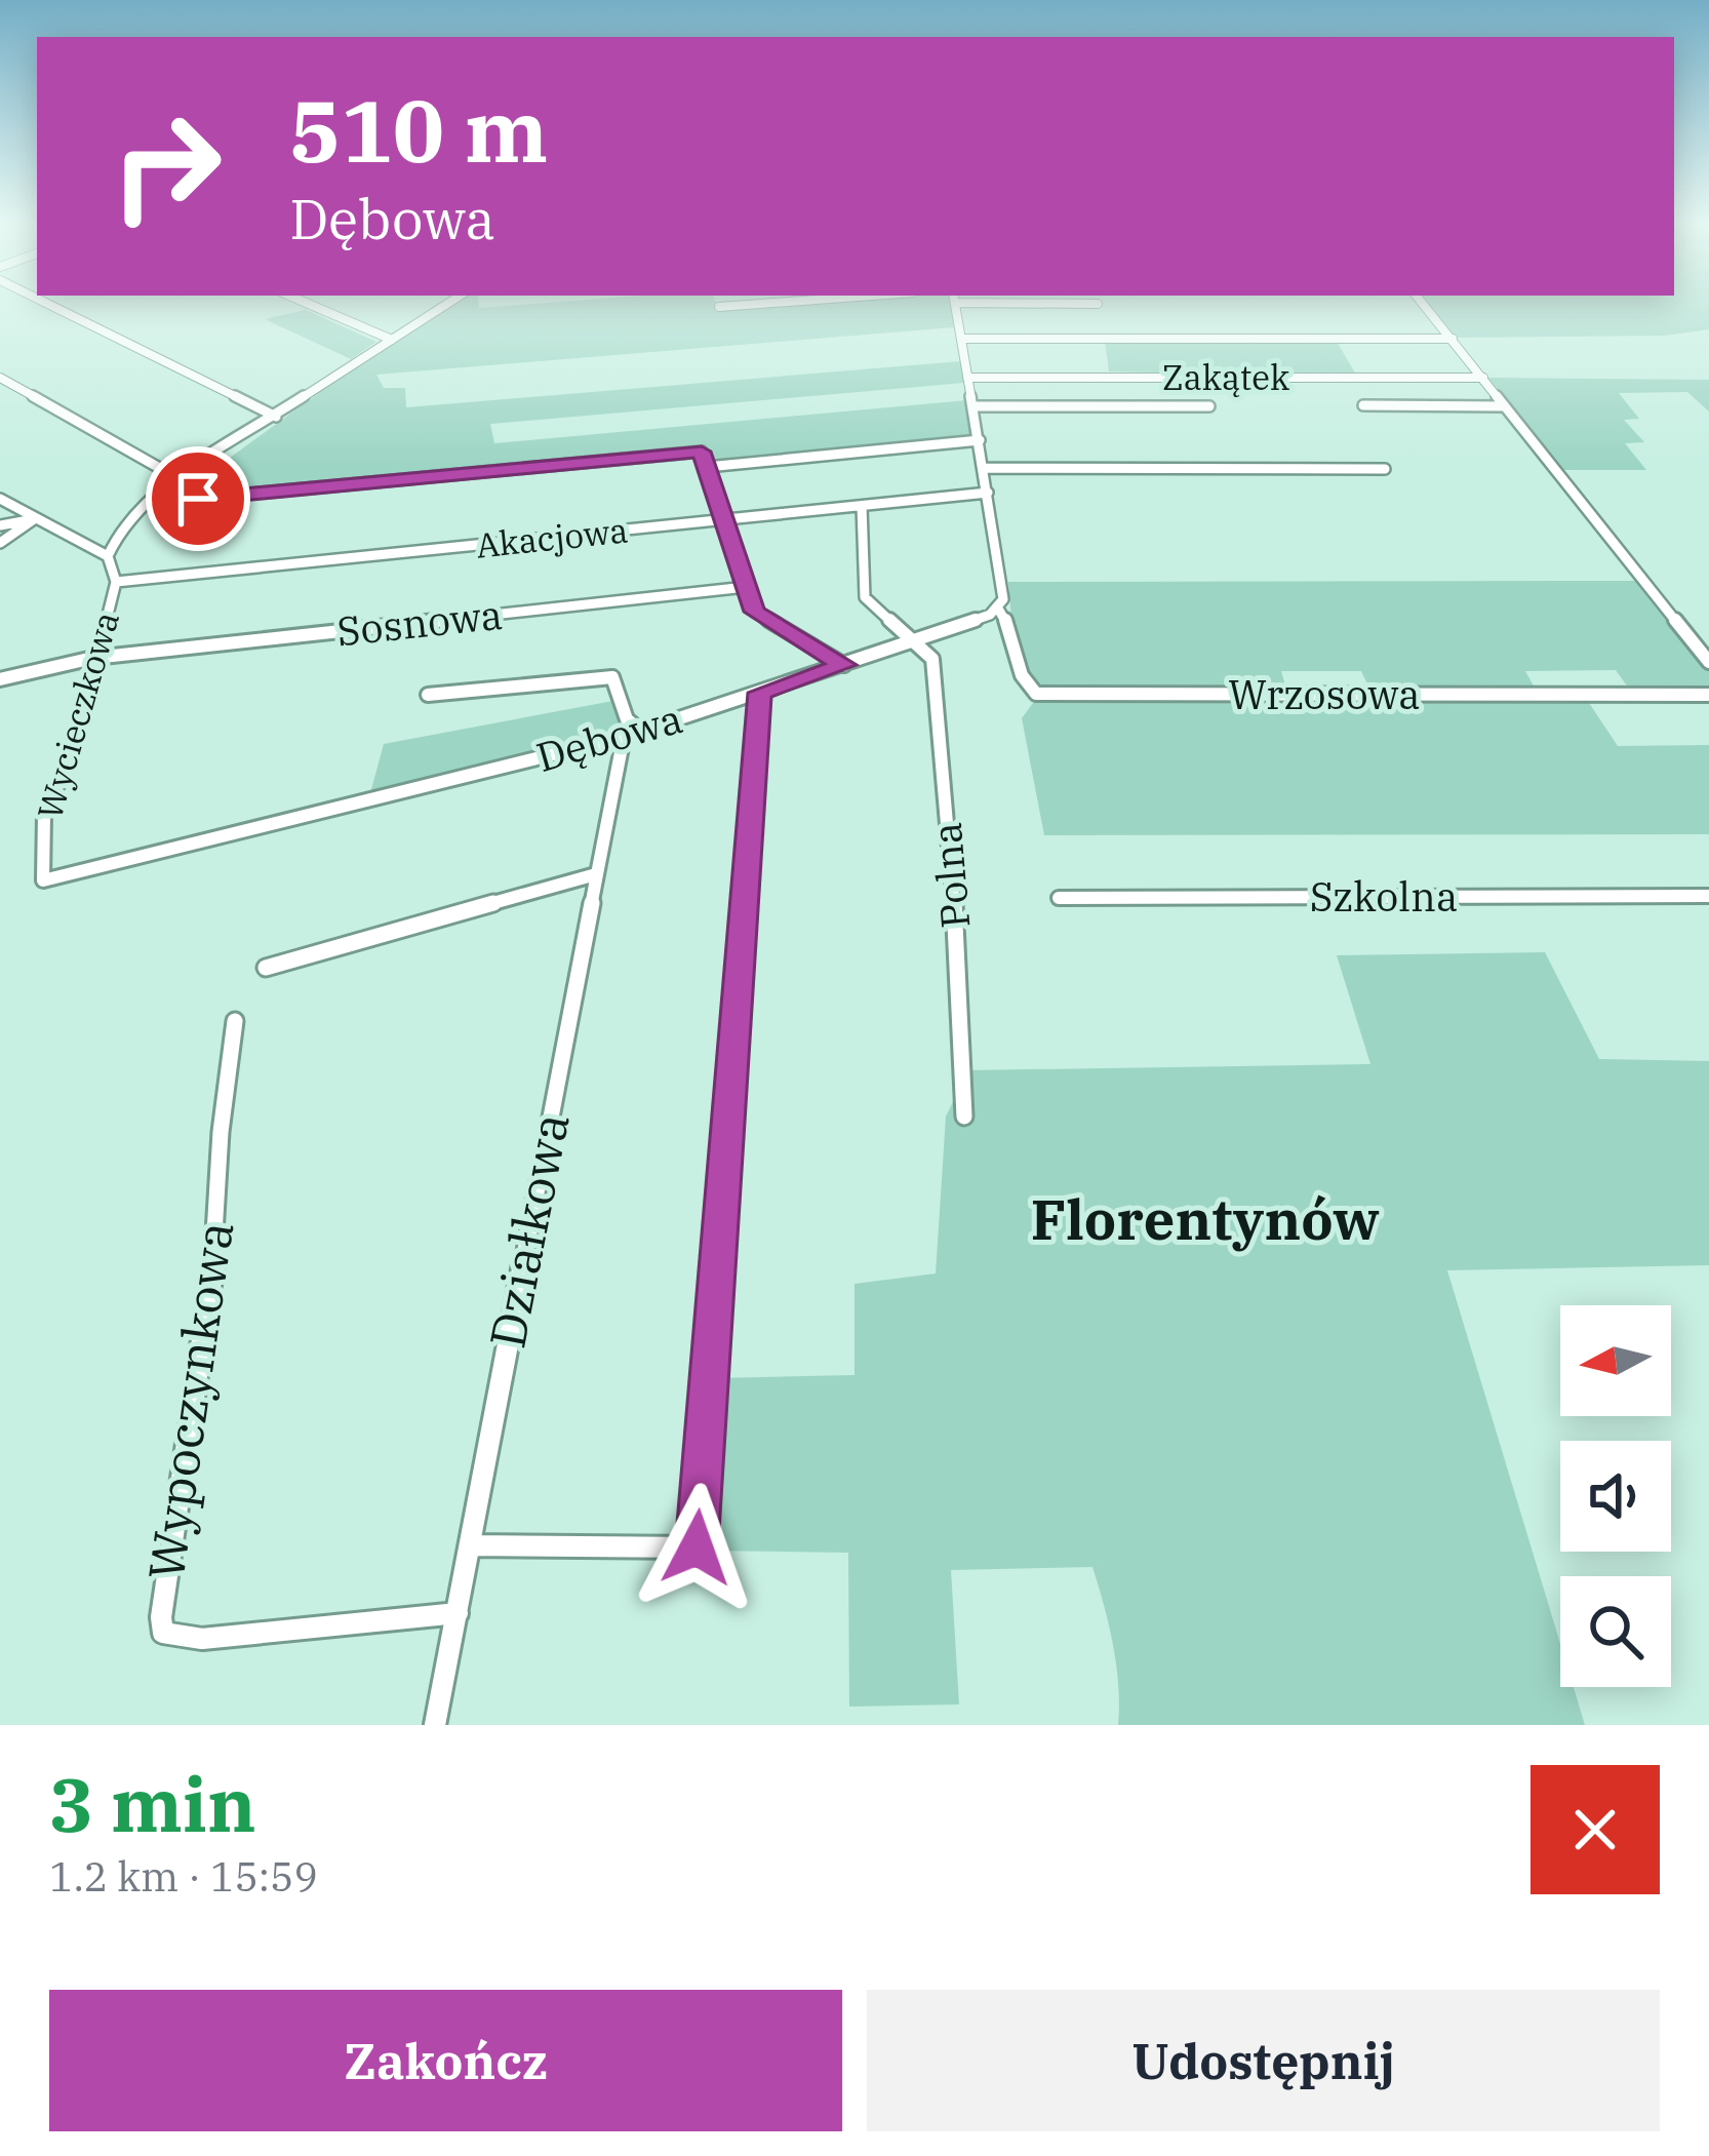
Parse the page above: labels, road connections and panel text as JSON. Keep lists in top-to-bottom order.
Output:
{
  "streets": {
    "street": [
      "Zakątek",
      "Akacjowa",
      "Sosnowa",
      "Wrzosowa",
      "Wycieczkowa",
      "Dębowa",
      "Polna",
      "Szkolna",
      "Działkowa",
      "Wypoczynkowa"
    ]
  },
  "crossings": [
    ["Akacjowa", "Wycieczkowa"],
    ["Sosnowa", "Wycieczkowa"],
    ["Wrzosowa", "Dębowa"],
    ["Wycieczkowa", "Dębowa"],
    ["Dębowa", "Polna"],
    ["Dębowa", "Działkowa"],
    ["Działkowa", "Wypoczynkowa"]
  ],
  "districts": ["Florentynów"],
  "north": "left",
  "page": {
    "turn": ["510 m", "Dębowa"],
    "heading": ["3 min", "1.2 km · 15:59"],
    "buttons": ["Zakończ", "Udostępnij"]
  }
}
